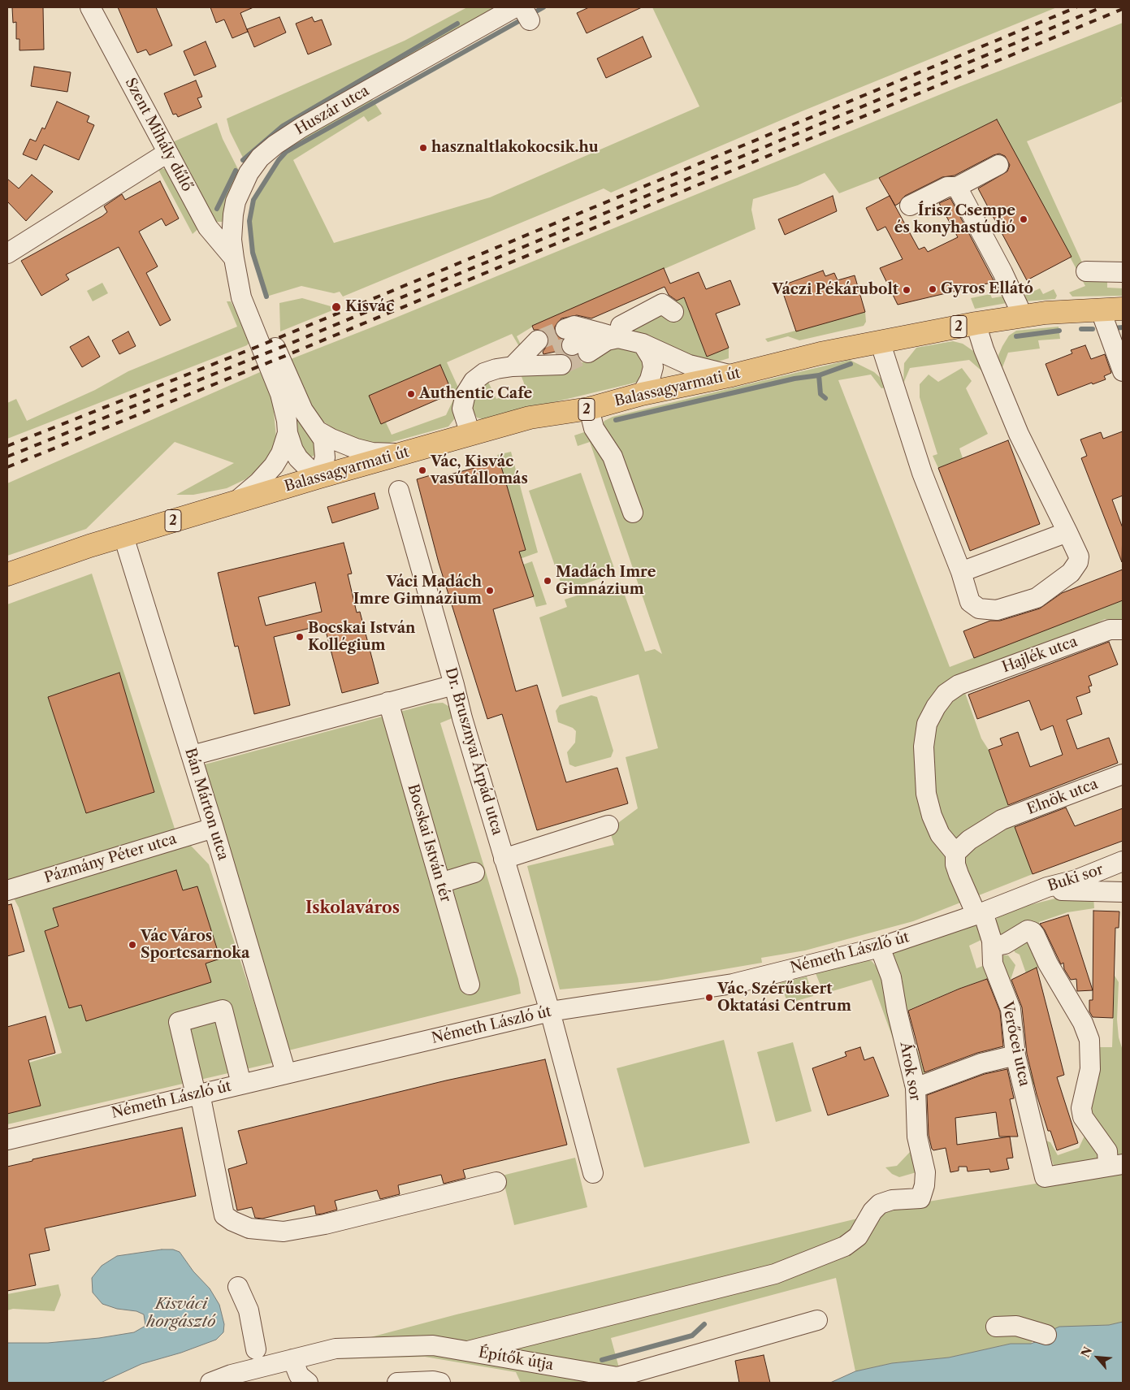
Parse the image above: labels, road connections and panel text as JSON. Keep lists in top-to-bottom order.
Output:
{
  "streets": {
    "main road": ["2", "Balassagyarmati út"],
    "street": [
      "Huszár utca",
      "Szent Mihály dűlő",
      "Hajlék utca",
      "Dr. Brusznyai Árpád utca",
      "Elnök utca",
      "Bán Márton utca",
      "Bocskai István tér",
      "Pázmány Péter utca",
      "Buki sor",
      "Németh László út",
      "Verőcei utca",
      "Árok sor",
      "Építők útja"
    ]
  },
  "crossings": [
    ["Huszár utca", "Szent Mihály dűlő"],
    ["Huszár utca", "Balassagyarmati út"],
    ["Balassagyarmati út", "Bán Márton utca"],
    ["Hajlék utca", "Elnök utca"],
    ["Hajlék utca", "Verőcei utca"],
    ["Dr. Brusznyai Árpád utca", "Németh László út"],
    ["Elnök utca", "Verőcei utca"],
    ["Bán Márton utca", "Pázmány Péter utca"],
    ["Bán Márton utca", "Németh László út"],
    ["Buki sor", "Németh László út"],
    ["Buki sor", "Verőcei utca"],
    ["Németh László út", "Verőcei utca"],
    ["Németh László út", "Árok sor"],
    ["Árok sor", "Építők útja"]
  ],
  "districts": ["Iskolaváros"],
  "water": ["Kisváci horgásztó"],
  "places": [
    "hasznaltlakokocsik.hu",
    "Írisz Csempe és konyhastúdió",
    "Gyros Ellátó",
    "Váczi Pékárubolt",
    "Kisvác",
    "Authentic Cafe",
    "Vác, Kisvác vasútállomás",
    "Madách Imre Gimnázium",
    "Váci Madách Imre Gimnázium",
    "Bocskai István Kollégium",
    "Vác Város Sportcsarnoka",
    "Vác, Szérűskert Oktatási Centrum"
  ],
  "north": "top left"
}
